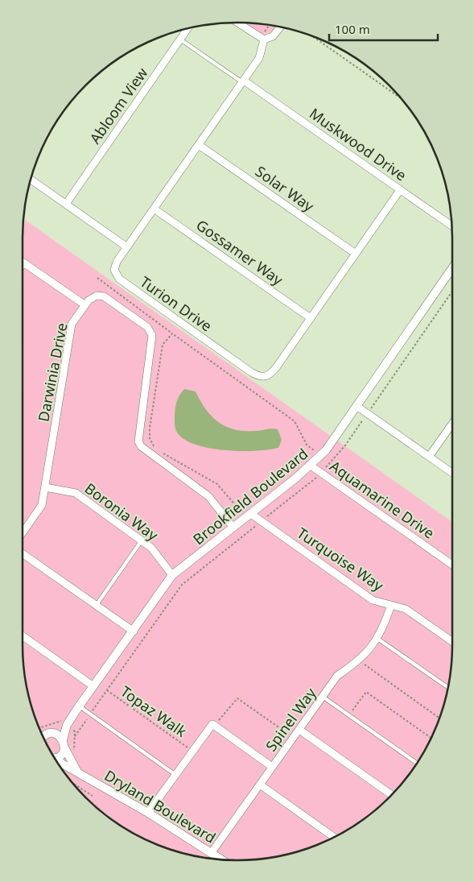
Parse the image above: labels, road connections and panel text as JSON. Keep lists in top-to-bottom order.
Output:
{
  "streets": {
    "street": [
      "Abloom View",
      "Muskwood Drive",
      "Solar Way",
      "Gossamer Way",
      "Turion Drive",
      "Darwinia Drive",
      "Brookfield Boulevard",
      "Aquamarine Drive",
      "Boronia Way",
      "Turquoise Way",
      "Spinel Way",
      "Dryland Boulevard"
    ],
    "path": ["Topaz Walk"]
  },
  "crossings": [
    ["Muskwood Drive", "Turion Drive"],
    ["Solar Way", "Turion Drive"],
    ["Gossamer Way", "Turion Drive"],
    ["Darwinia Drive", "Brookfield Boulevard"],
    ["Darwinia Drive", "Boronia Way"],
    ["Brookfield Boulevard", "Aquamarine Drive"],
    ["Brookfield Boulevard", "Boronia Way"],
    ["Brookfield Boulevard", "Turquoise Way"],
    ["Turquoise Way", "Spinel Way"],
    ["Spinel Way", "Dryland Boulevard"]
  ],
  "scale_bar": "100 m"
}
